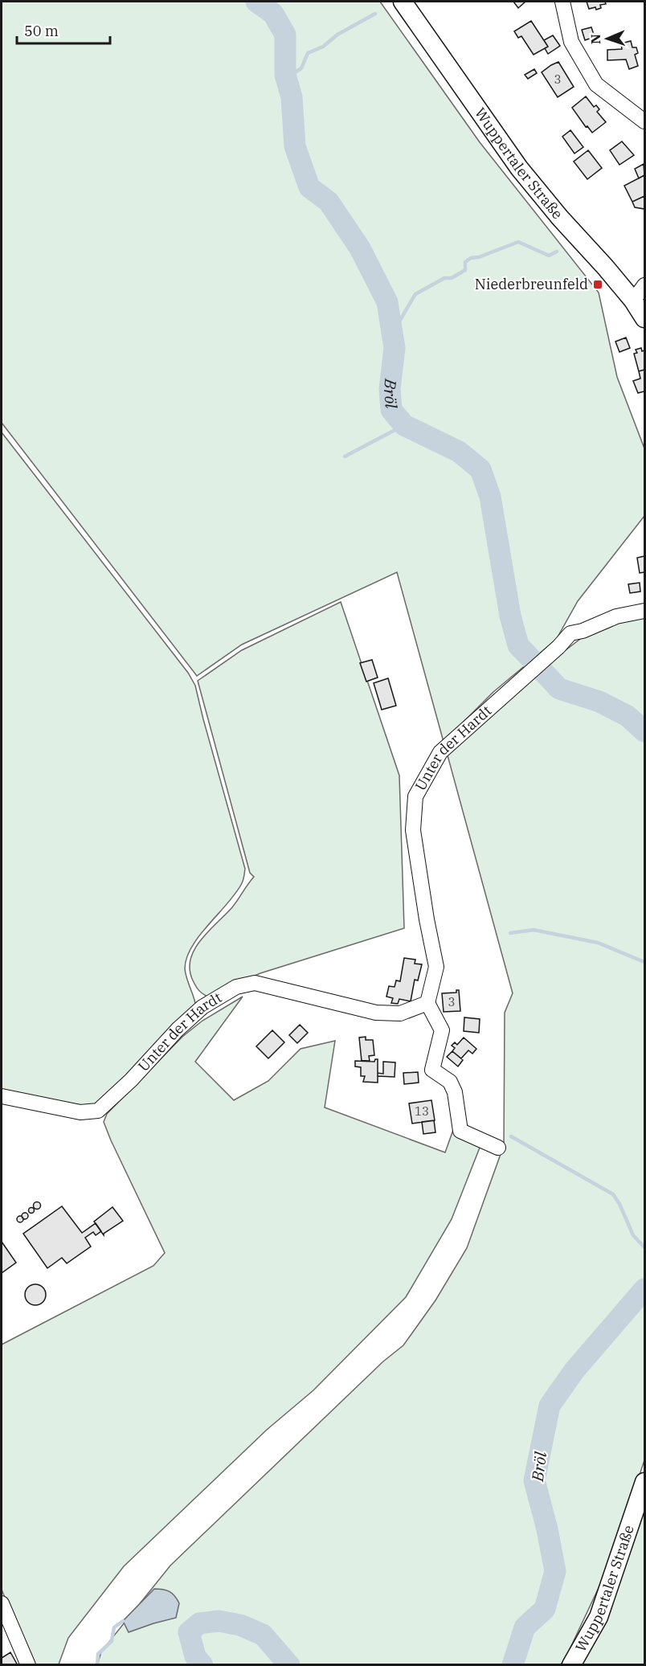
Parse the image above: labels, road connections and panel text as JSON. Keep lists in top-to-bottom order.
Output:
{
  "streets": {
    "main road": ["Wuppertaler Straße"],
    "street": ["Unter der Hardt"]
  },
  "water": ["Bröl"],
  "places": {
    "transit": ["Niederbreunfeld"]
  },
  "house_numbers": ["3", "3", "13"],
  "scale_bar": "50 m",
  "north": "left"
}
